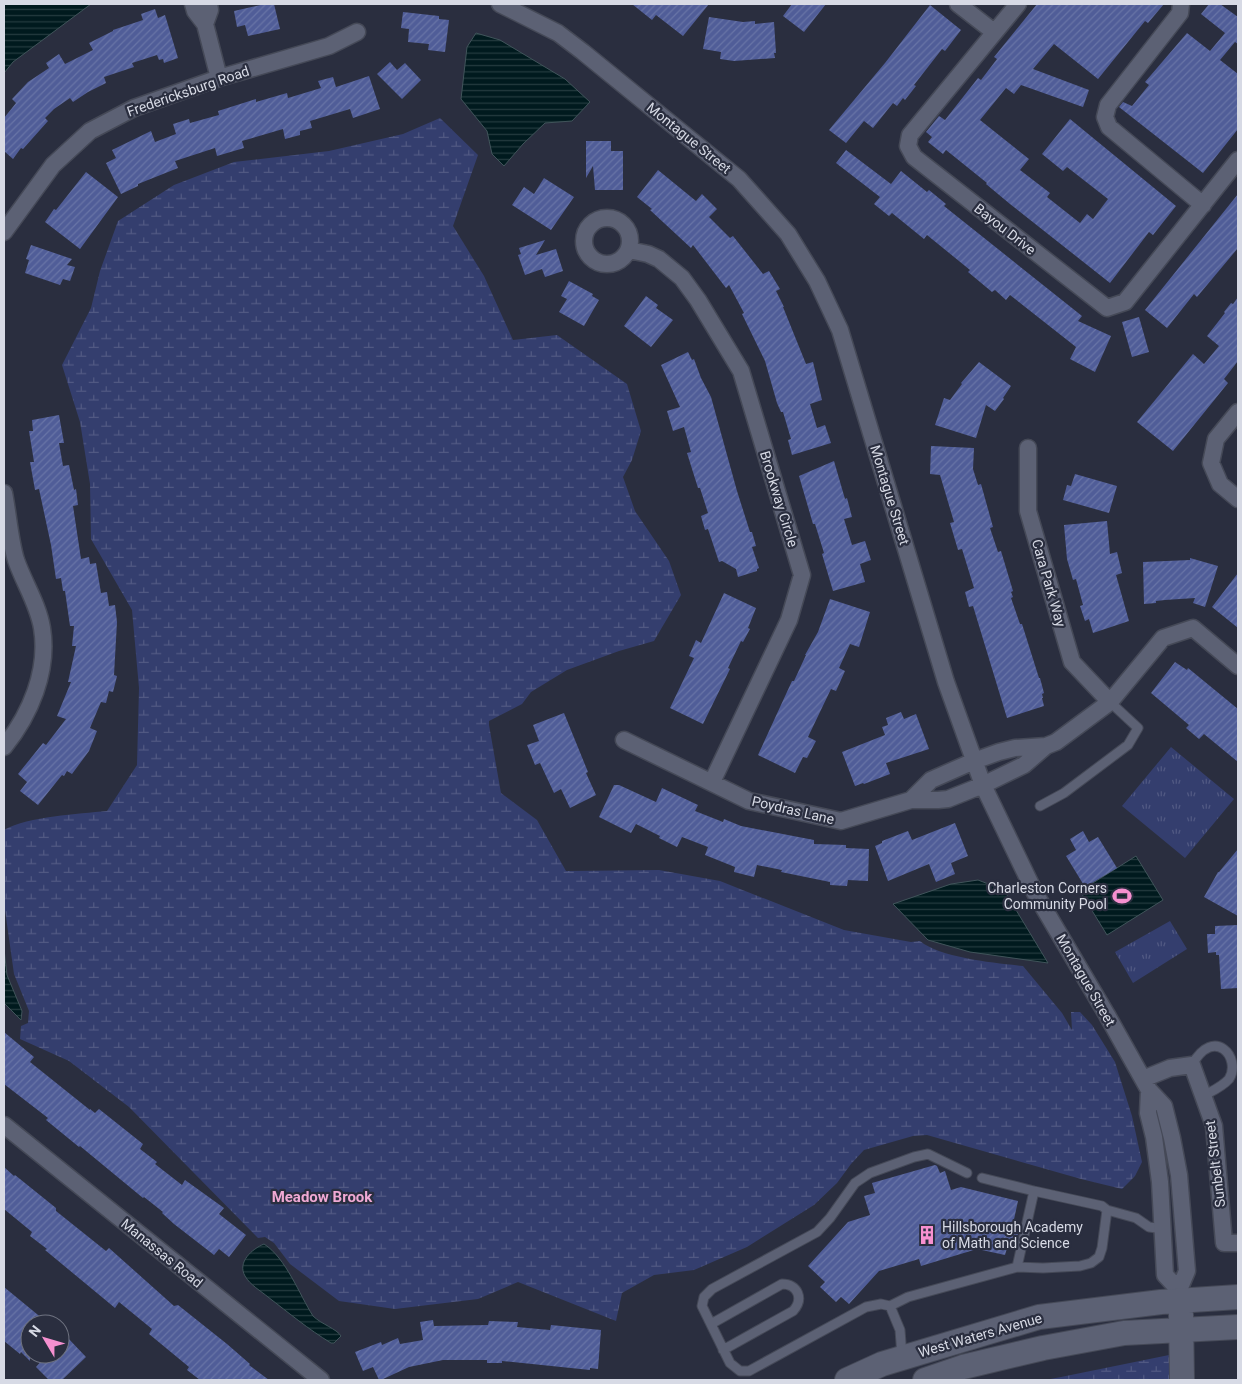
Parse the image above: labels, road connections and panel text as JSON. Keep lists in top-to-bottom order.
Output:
{
  "streets": {
    "street": [
      "Fredericksburg Road",
      "Montague Street",
      "Bayou Drive",
      "Brookway Circle",
      "Cara Park Way",
      "Poydras Lane",
      "Sunbelt Street",
      "Manassas Road",
      "West Waters Avenue"
    ]
  },
  "crossings": [
    ["Montague Street", "Poydras Lane"],
    ["Montague Street", "West Waters Avenue"],
    ["Brookway Circle", "Poydras Lane"],
    ["Cara Park Way", "Poydras Lane"]
  ],
  "districts": ["Meadow Brook"],
  "places": {
    "sports": ["Charleston Corners Community Pool"],
    "building": ["Hillsborough Academy of Math and Science"]
  },
  "north": "top left"
}
